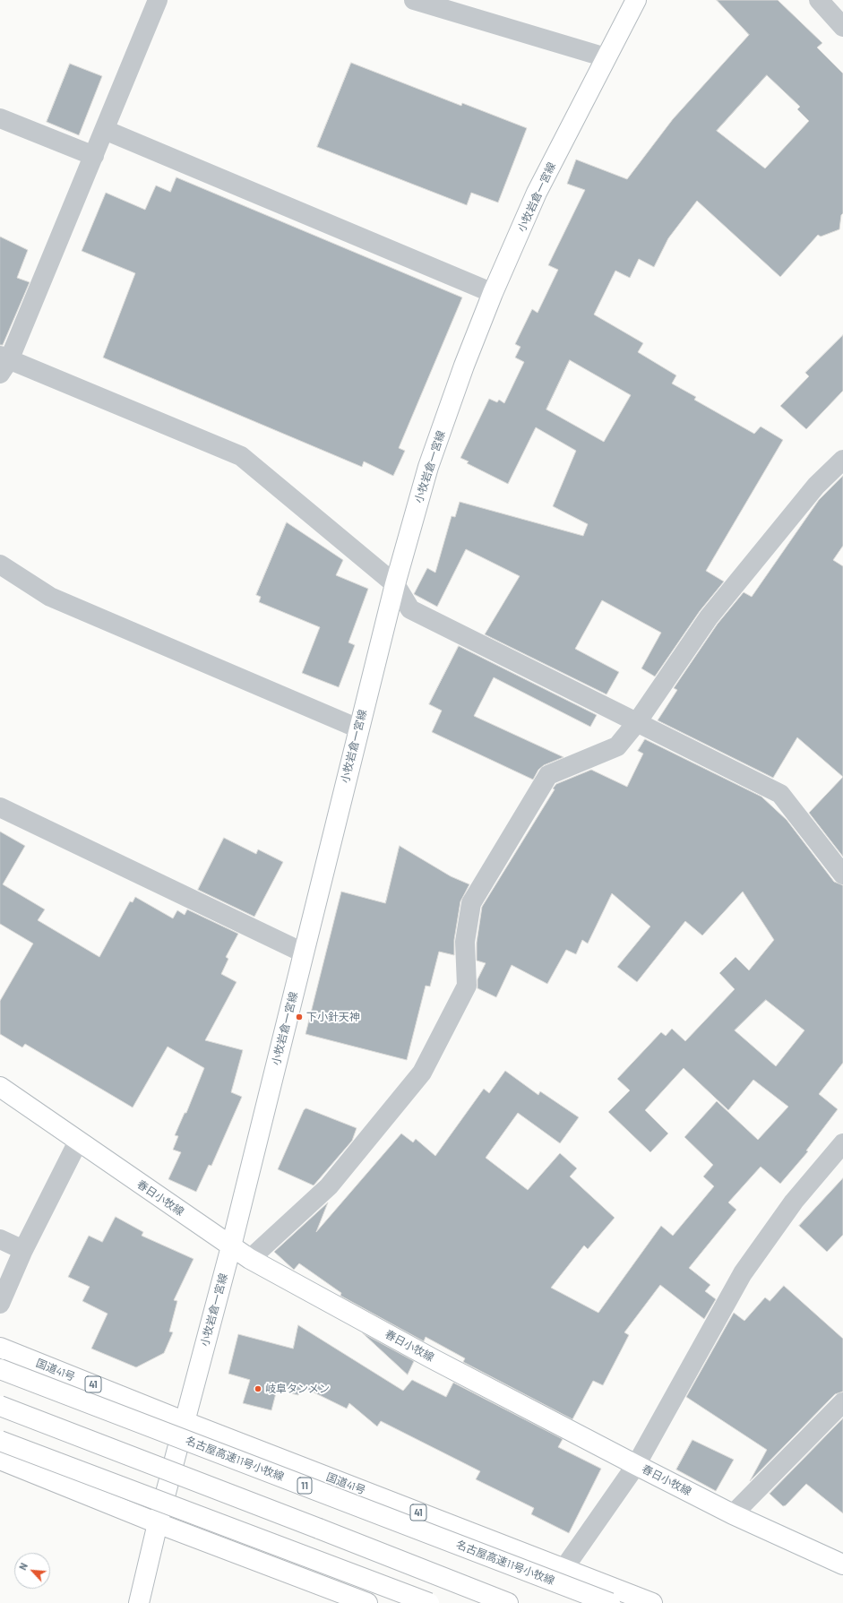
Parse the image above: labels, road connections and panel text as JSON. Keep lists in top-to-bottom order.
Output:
{
  "streets": {
    "main road": [
      "小牧岩倉一宮線",
      "春日小牧線",
      "国道41号",
      "41",
      "名古屋高速11号小牧線",
      "11"
    ]
  },
  "crossings": [
    ["小牧岩倉一宮線", "春日小牧線"],
    ["小牧岩倉一宮線", "国道41号"]
  ],
  "places": ["下小針天神", "岐阜タンメン"],
  "north": "top left"
}
